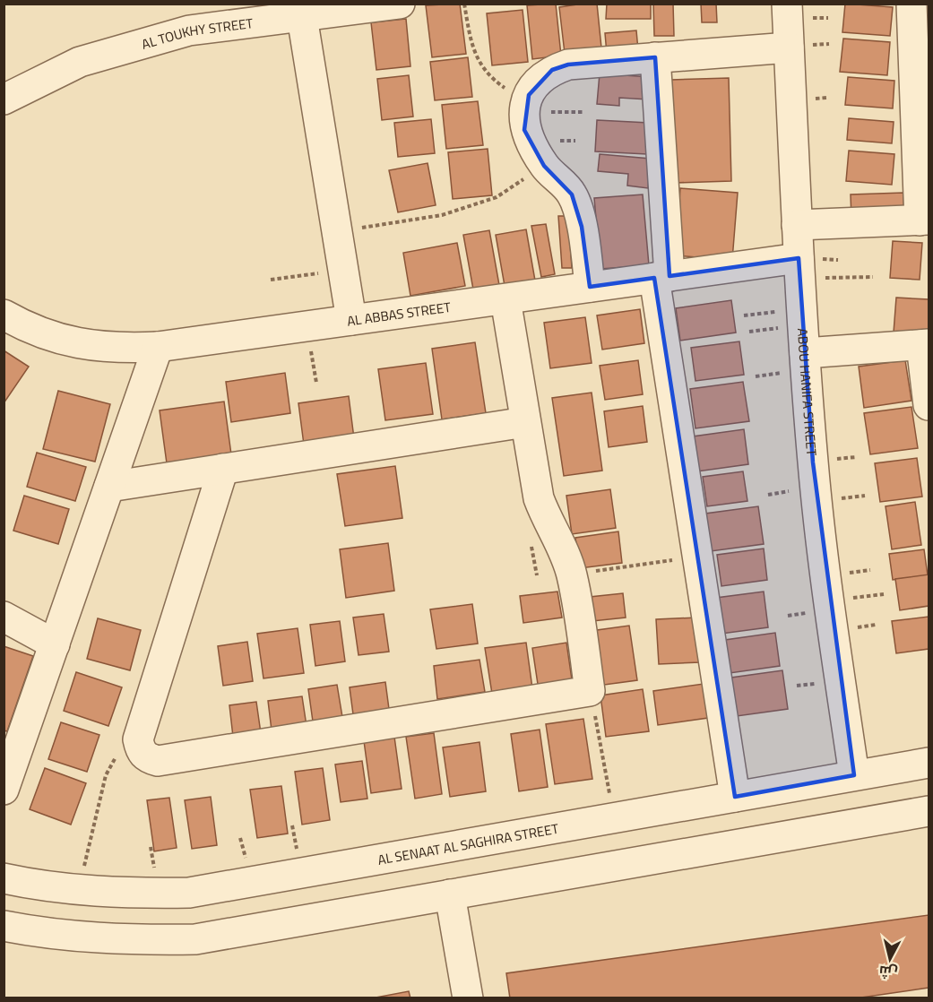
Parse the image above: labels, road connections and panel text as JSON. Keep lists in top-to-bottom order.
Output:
{
  "streets": {
    "street": [
      "AL TOUKHY STREET",
      "AL ABBAS STREET",
      "ABOU HANIFA STREET",
      "AL SENAAT AL SAGHIRA STREET"
    ]
  },
  "crossings": [
    ["AL ABBAS STREET", "ABOU HANIFA STREET"],
    ["ABOU HANIFA STREET", "AL SENAAT AL SAGHIRA STREET"]
  ],
  "north": "bottom"
}
